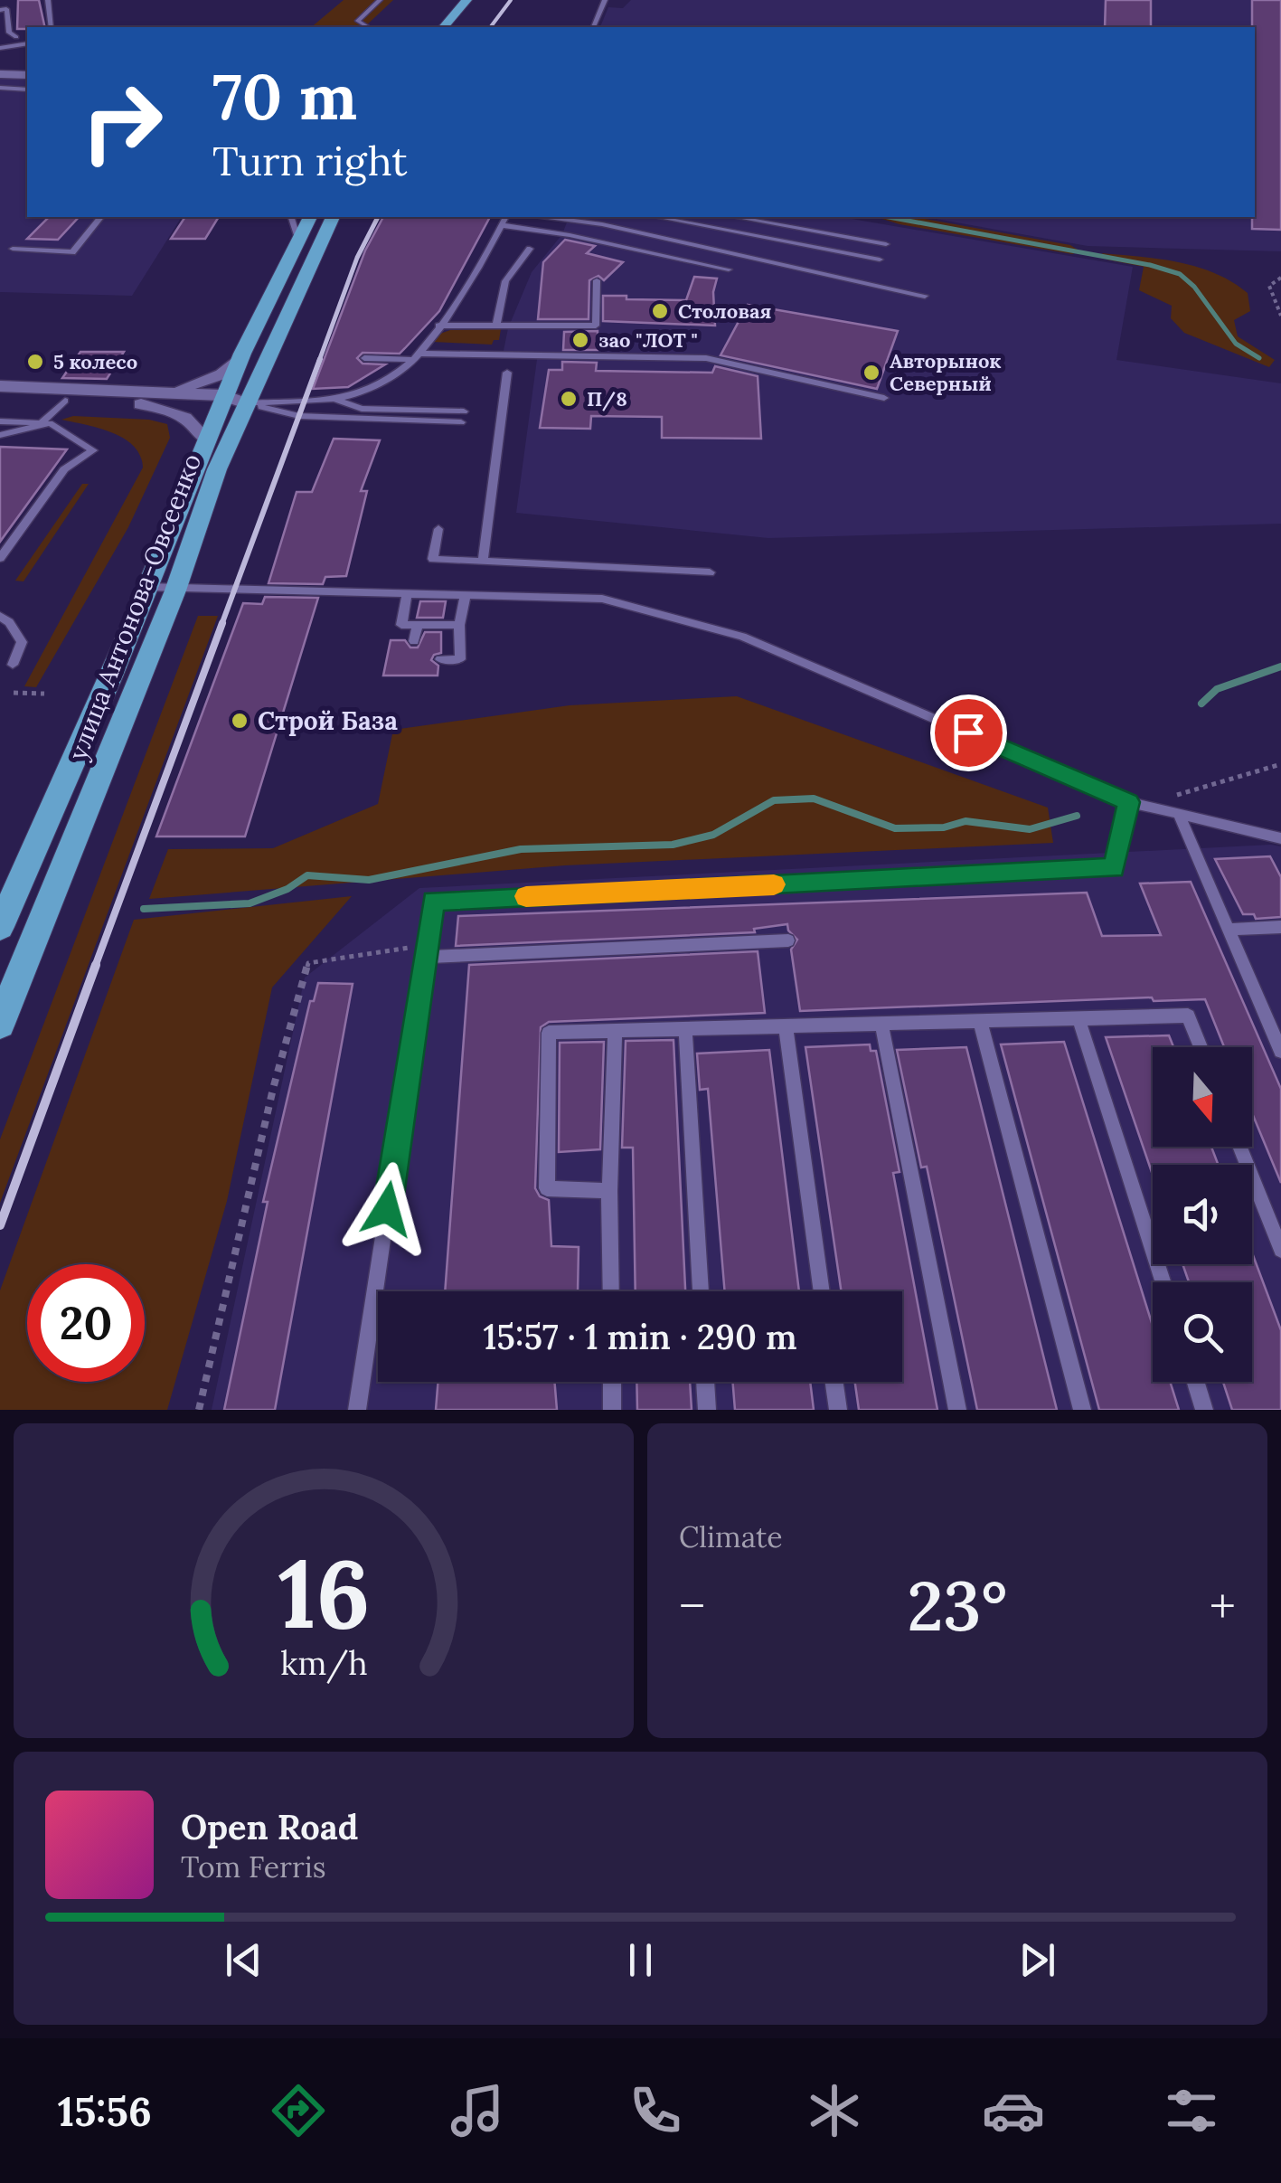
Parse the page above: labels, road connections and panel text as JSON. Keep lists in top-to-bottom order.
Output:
{
  "streets": {
    "highway": ["улица Антонова-Овсеенко"]
  },
  "places": [
    "Столовая",
    "зао \"ЛОТ \"",
    "5 колесо",
    "Авторынок Северный",
    "П/8",
    "Строй База"
  ],
  "north": "bottom",
  "page": {
    "turn": ["70 m", "Turn right"],
    "limit": "20",
    "trip": "15:57 · 1 min · 290 m",
    "tile": "Climate",
    "heat": ["−", "23°", "+"],
    "song": ["Open Road", "Tom Ferris"],
    "tabs": "15:56",
    "gauge": ["16", "km/h"]
  }
}
